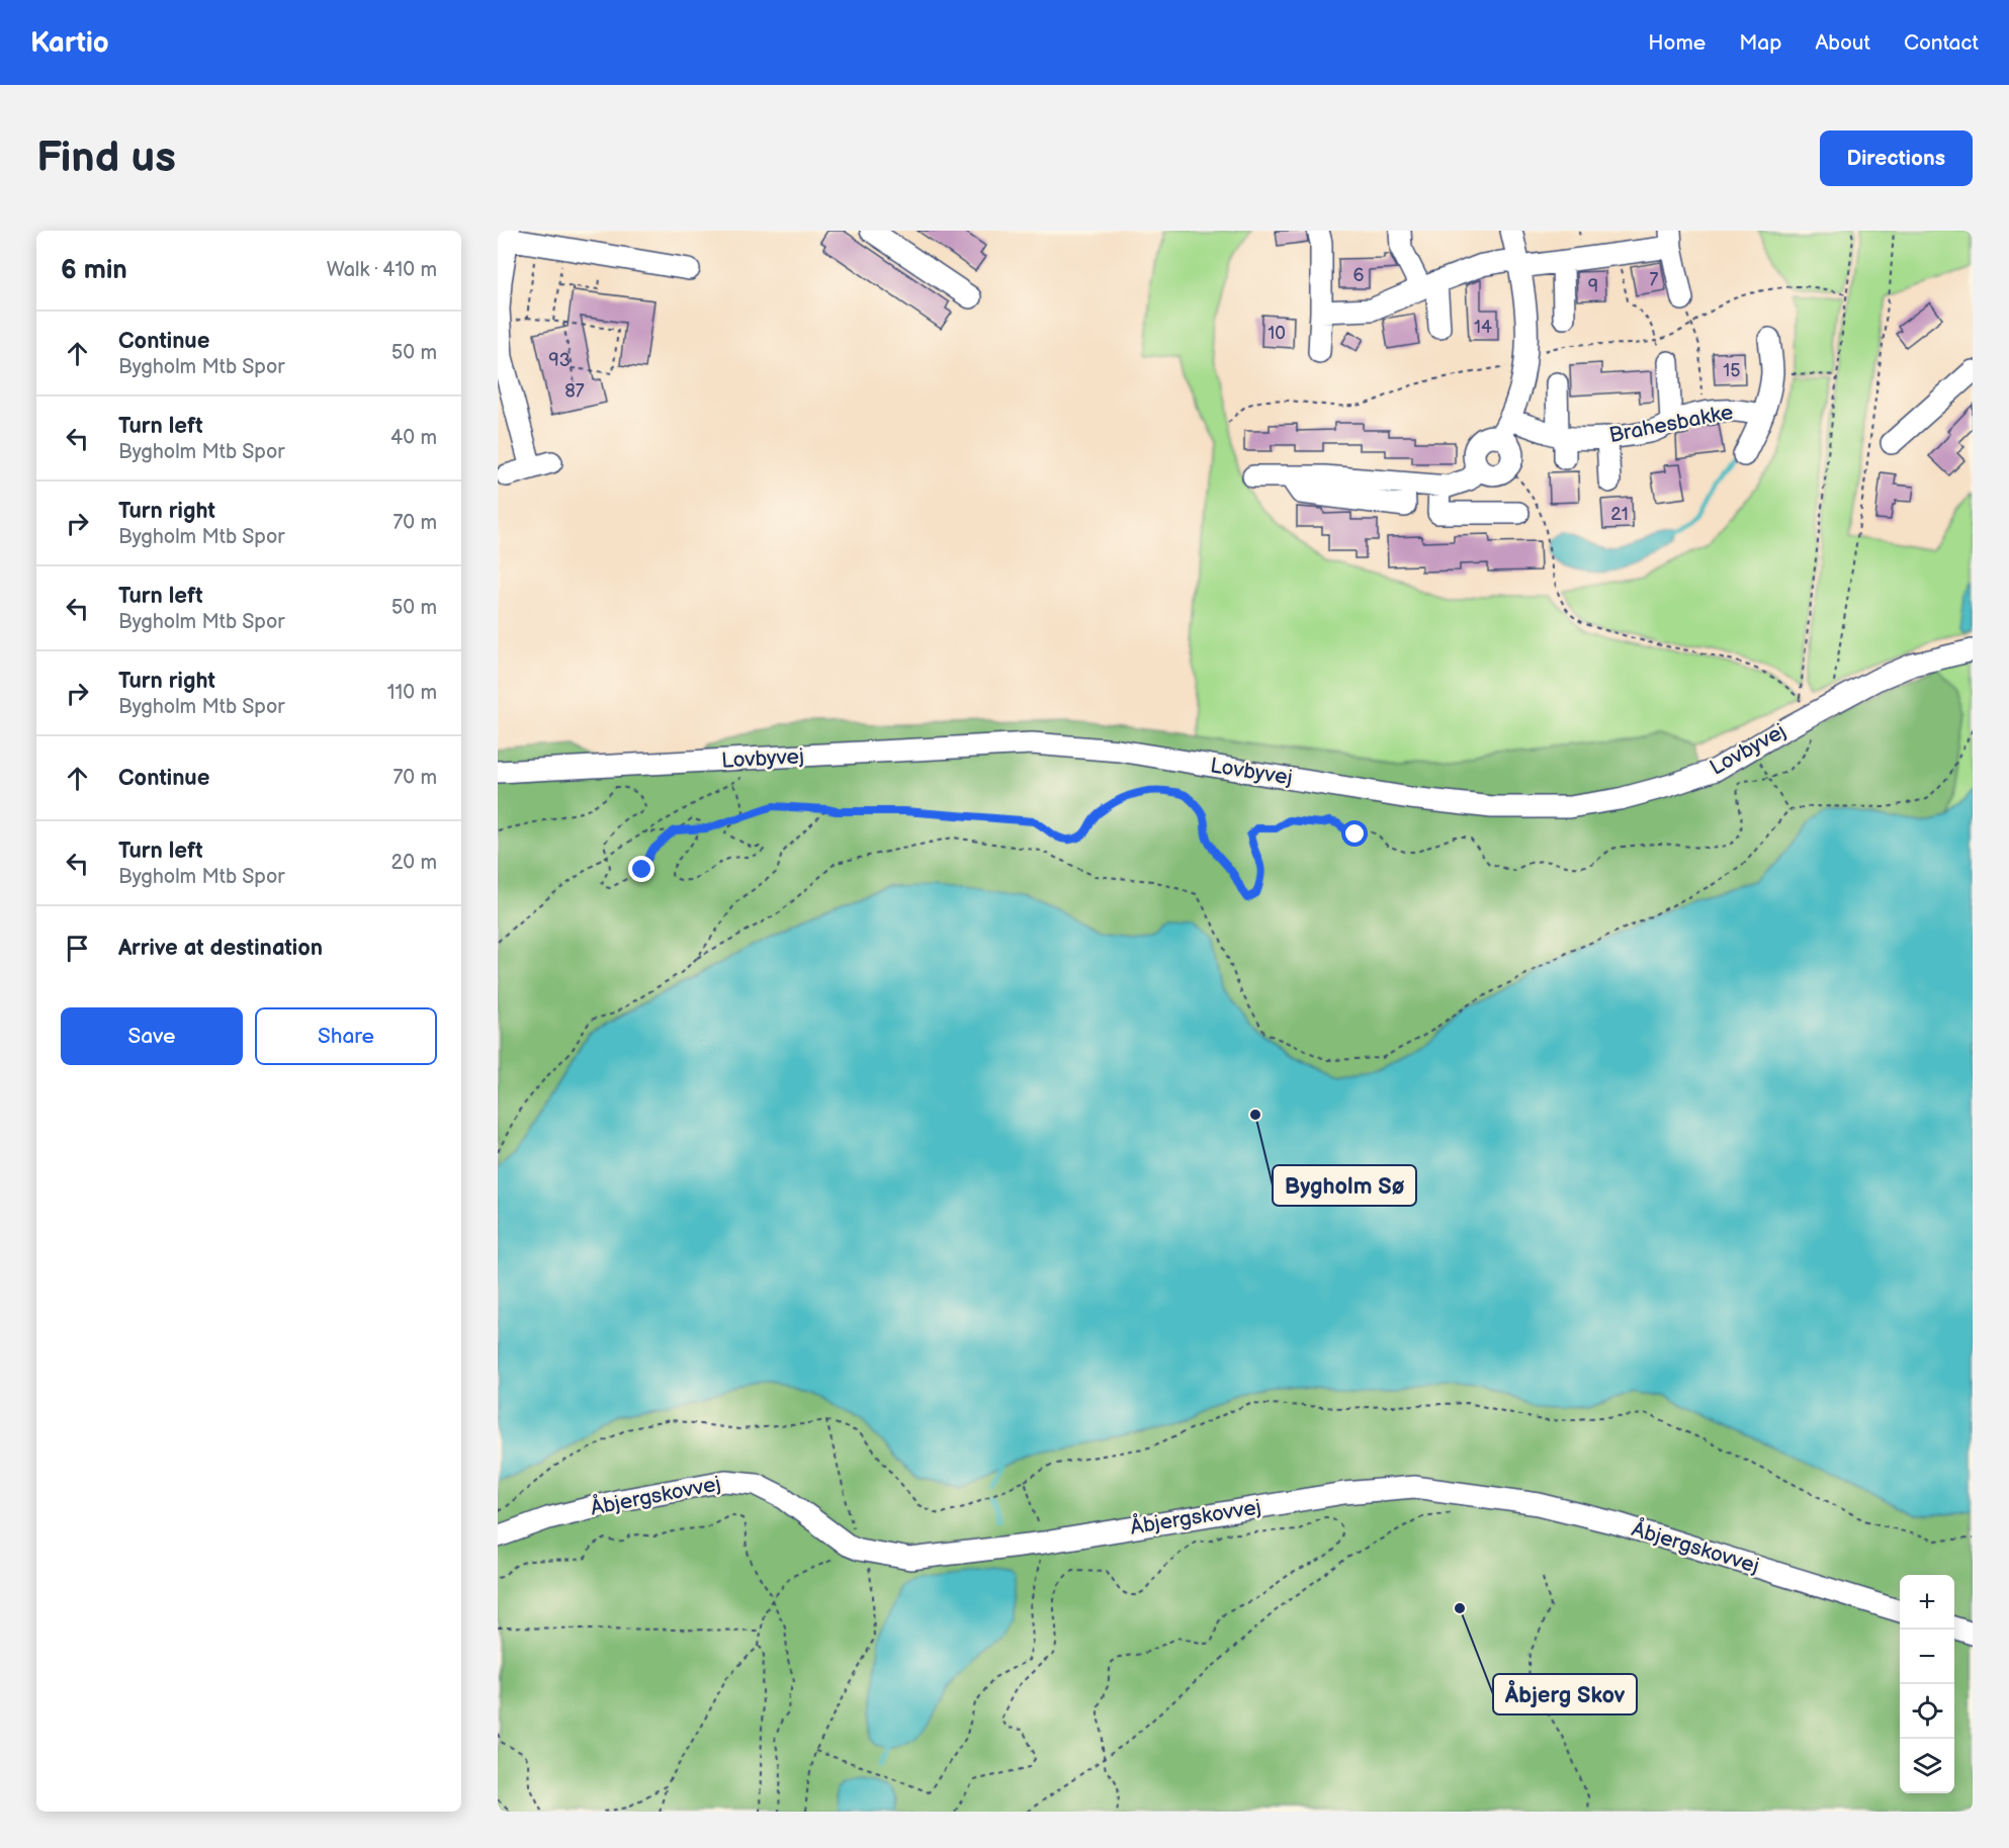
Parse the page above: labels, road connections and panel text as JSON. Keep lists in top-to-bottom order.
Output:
{
  "streets": {
    "street": ["Brahesbakke", "Lovbyvej", "Åbjergskovvej"]
  },
  "places": ["Bygholm Sø", "Åbjerg Skov"],
  "house_numbers": [
    "6",
    "7",
    "9",
    "14",
    "10",
    "93",
    "15",
    "87",
    "21"
  ],
  "page": {
    "header": "Kartio",
    "nav": [
      "Home",
      "Map",
      "About",
      "Contact"
    ],
    "buttons": [
      "Directions",
      ["Save", "Share"]
    ],
    "title": "Find us",
    "heading": ["6 min", "Walk · 410 m"],
    "list": [
      ["Continue", "Bygholm Mtb Spor", "50 m"],
      ["Turn left", "Bygholm Mtb Spor", "40 m"],
      ["Turn right", "Bygholm Mtb Spor", "70 m"],
      ["Turn left", "Bygholm Mtb Spor", "50 m"],
      ["Turn right", "Bygholm Mtb Spor", "110 m"],
      ["Continue", "70 m"],
      ["Turn left", "Bygholm Mtb Spor", "20 m"],
      "Arrive at destination"
    ],
    "map_buttons": ["+", "−"]
  }
}
